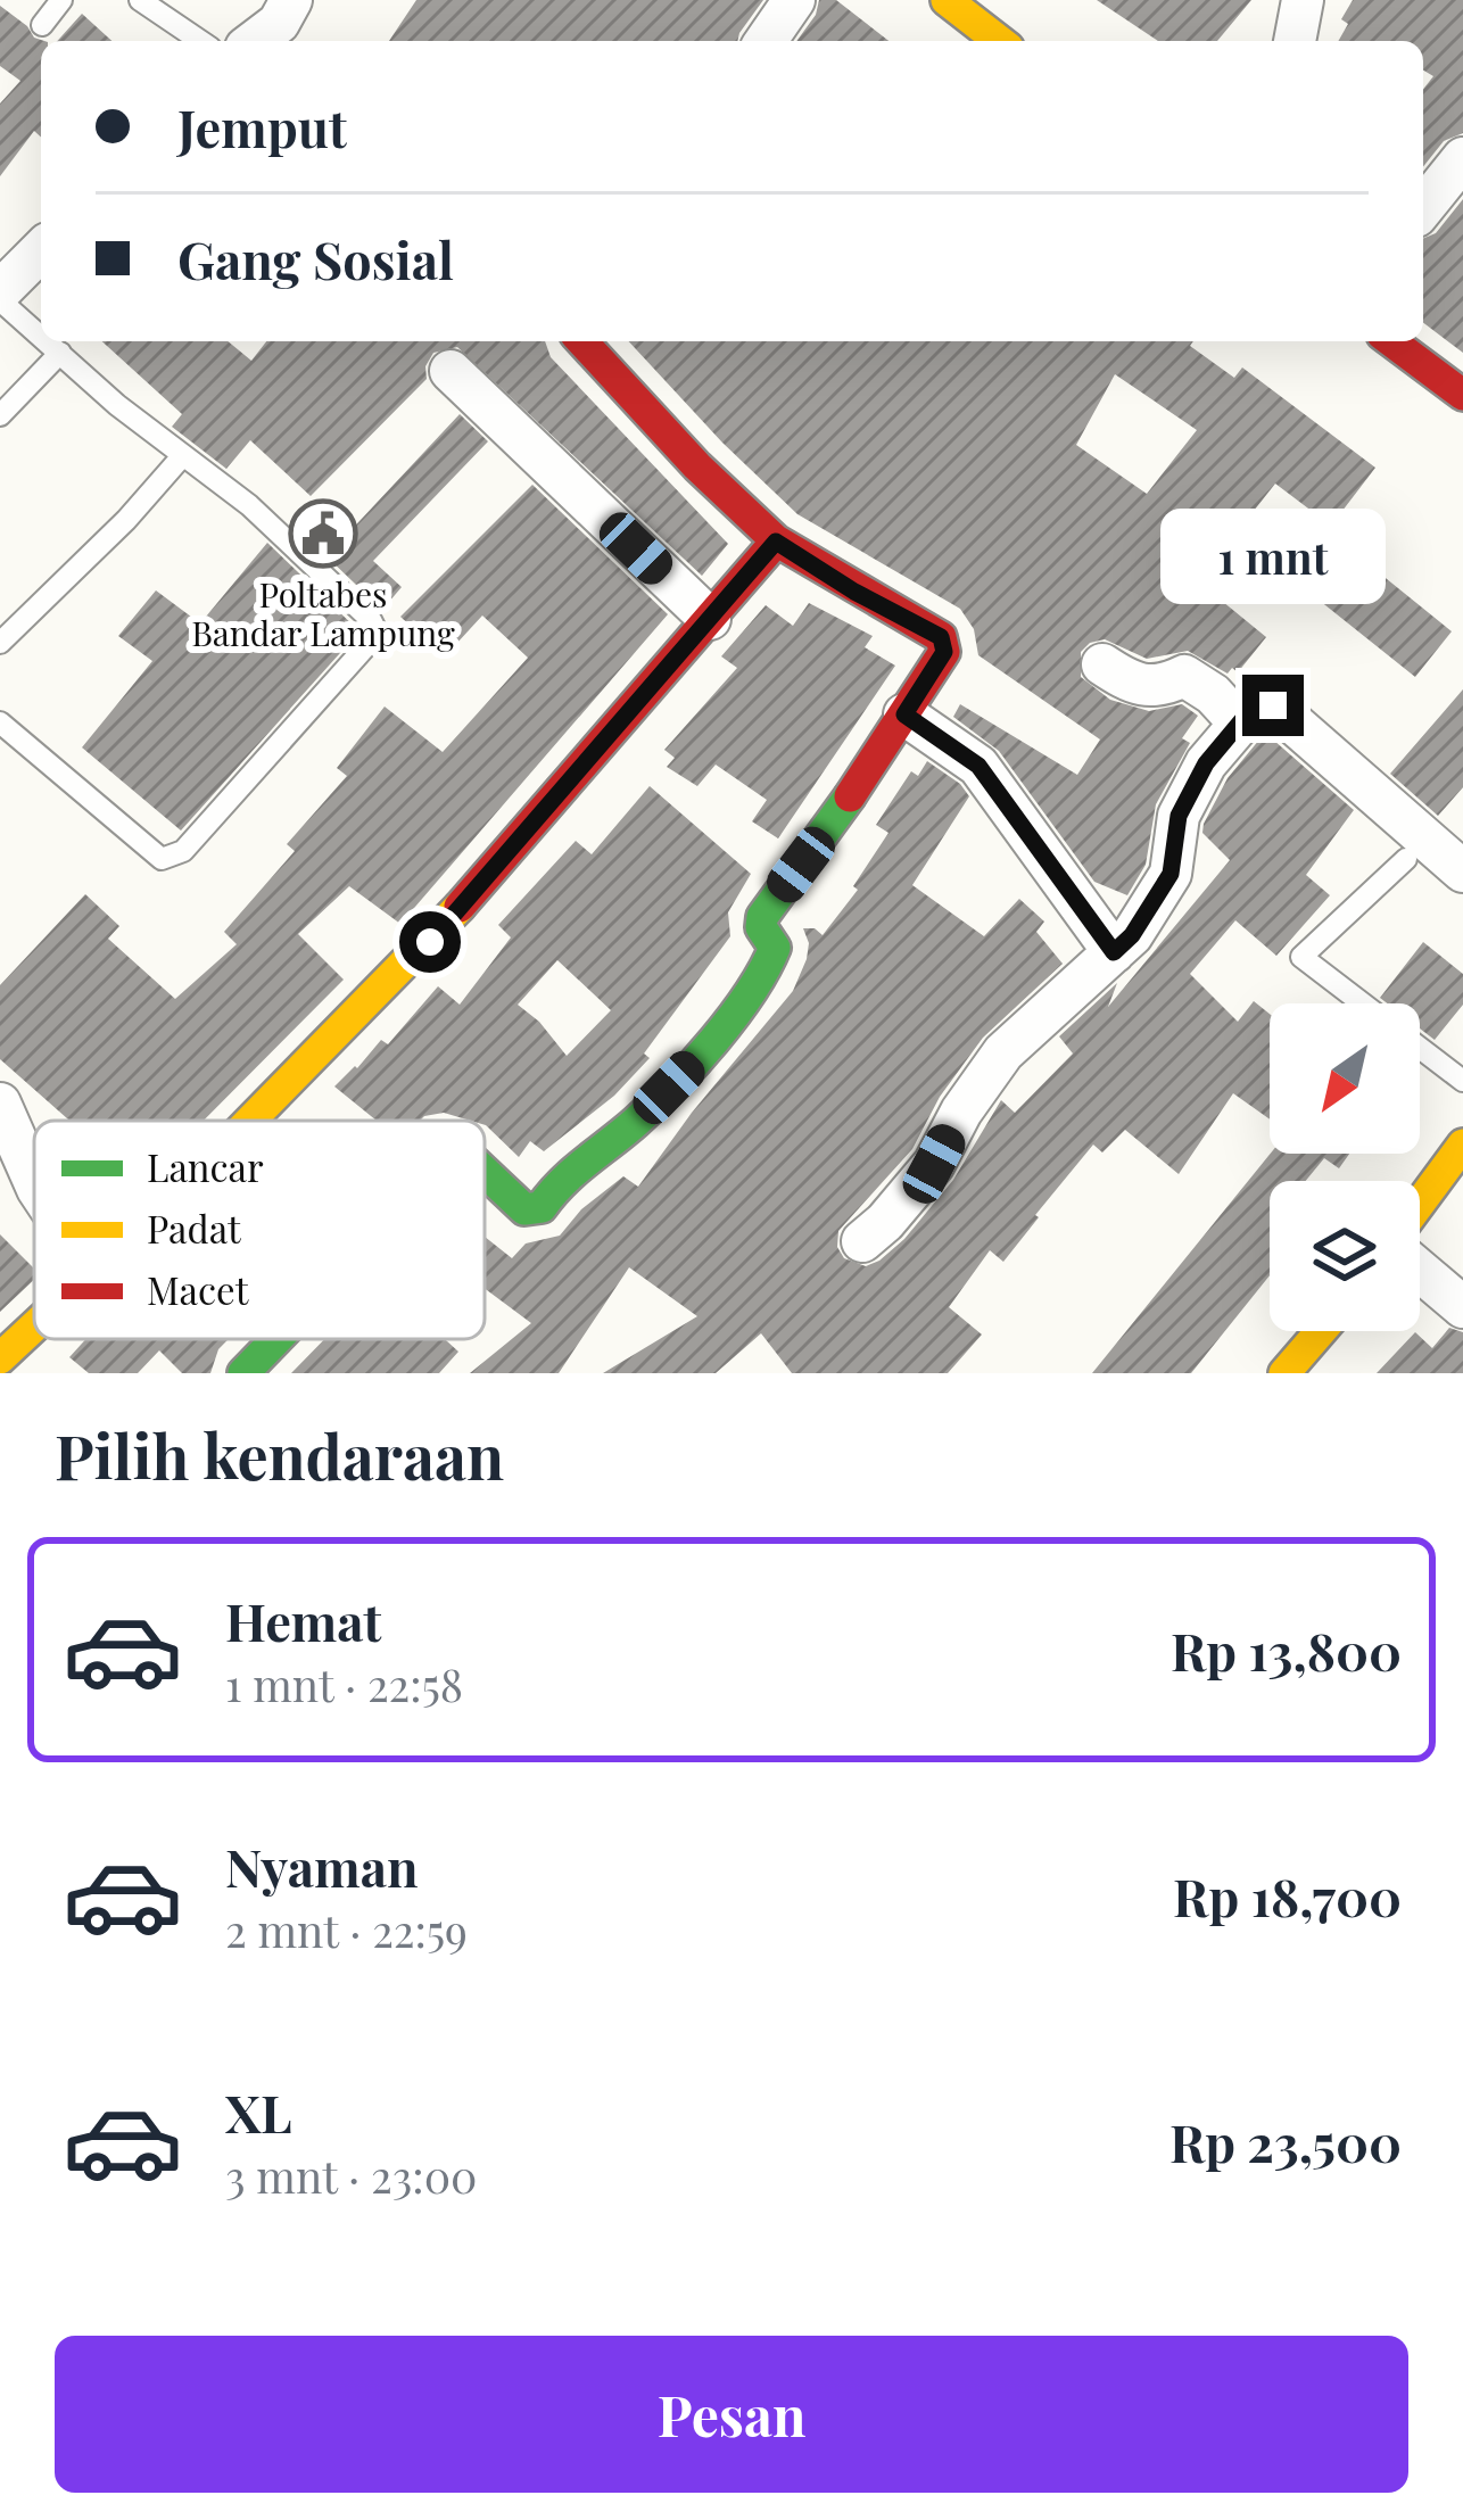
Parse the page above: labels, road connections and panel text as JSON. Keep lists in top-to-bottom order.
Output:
{
  "places": {
    "public building": ["Poltabes Bandar Lampung"]
  },
  "legend": ["Lancar", "Padat", "Macet"],
  "north": "bottom left",
  "page": {
    "banner": ["Jemput", "Gang Sosial"],
    "bubble": "1 mnt",
    "heading": "Pilih kendaraan",
    "list": [
      {
        "name": "Hemat",
        "note": "1 mnt · 22:58",
        "value": "Rp 13,800"
      },
      {
        "name": "Nyaman",
        "note": "2 mnt · 22:59",
        "value": "Rp 18,700"
      },
      {
        "name": "XL",
        "note": "3 mnt · 23:00",
        "value": "Rp 23,500"
      }
    ],
    "buttons": "Pesan"
  }
}
